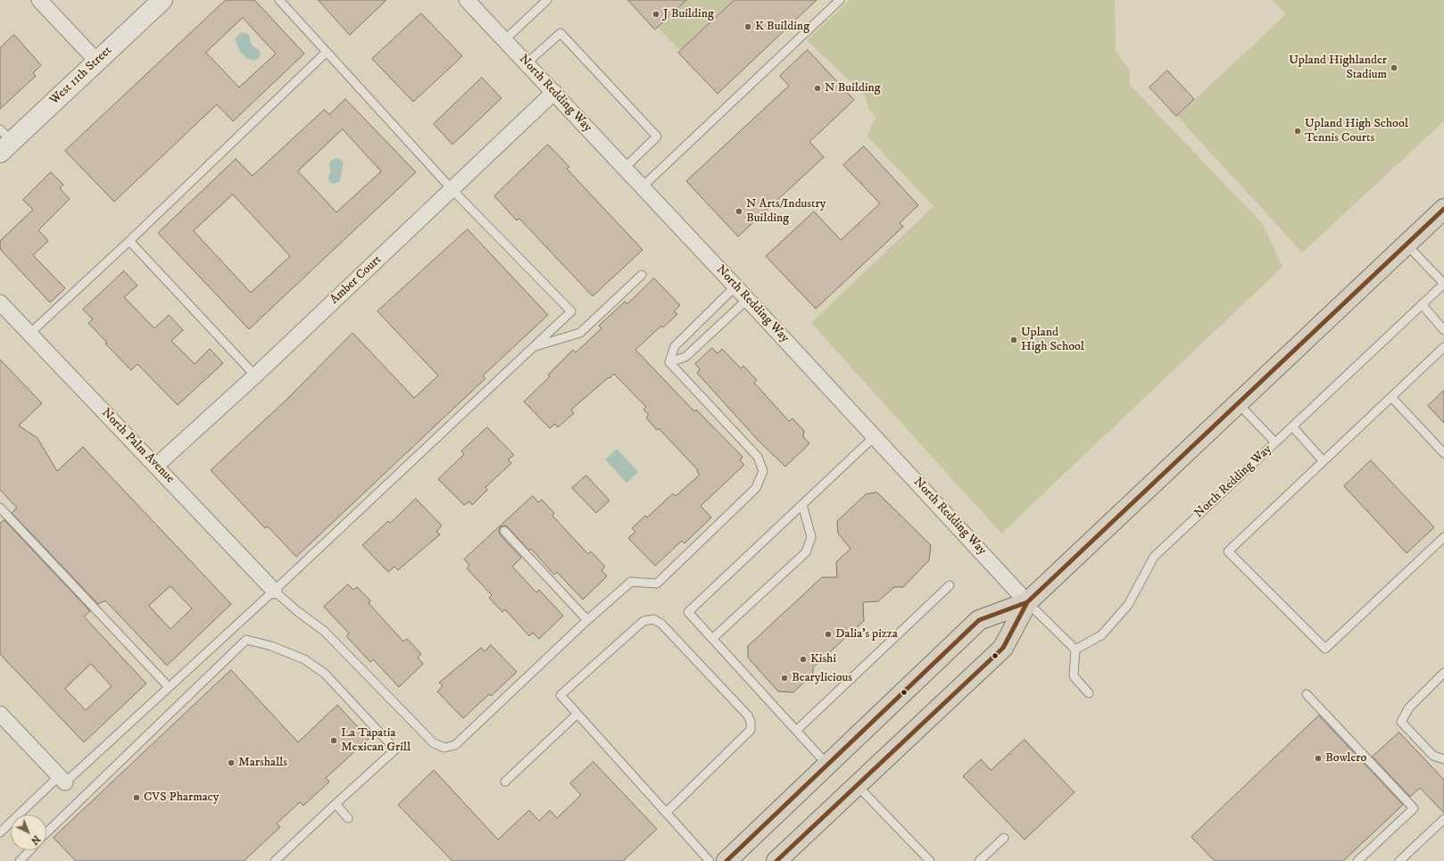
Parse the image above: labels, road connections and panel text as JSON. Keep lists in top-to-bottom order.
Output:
{
  "streets": {
    "street": [
      "West 11th Street",
      "North Redding Way",
      "Amber Court",
      "North Palm Avenue"
    ]
  },
  "crossings": [
    ["North Redding Way", "Amber Court"],
    ["Amber Court", "North Palm Avenue"]
  ],
  "places": [
    "J Building",
    "K Building",
    "Upland Highlander Stadium",
    "N Building",
    "Upland High School Tennis Courts",
    "N Arts/Industry Building",
    "Upland High School",
    "Dalia's pizza",
    "Kishi",
    "Bearylicious",
    "La Tapatia Mexican Grill",
    "Bowlero",
    "Marshalls",
    "CVS Pharmacy"
  ],
  "north": "bottom right"
}
